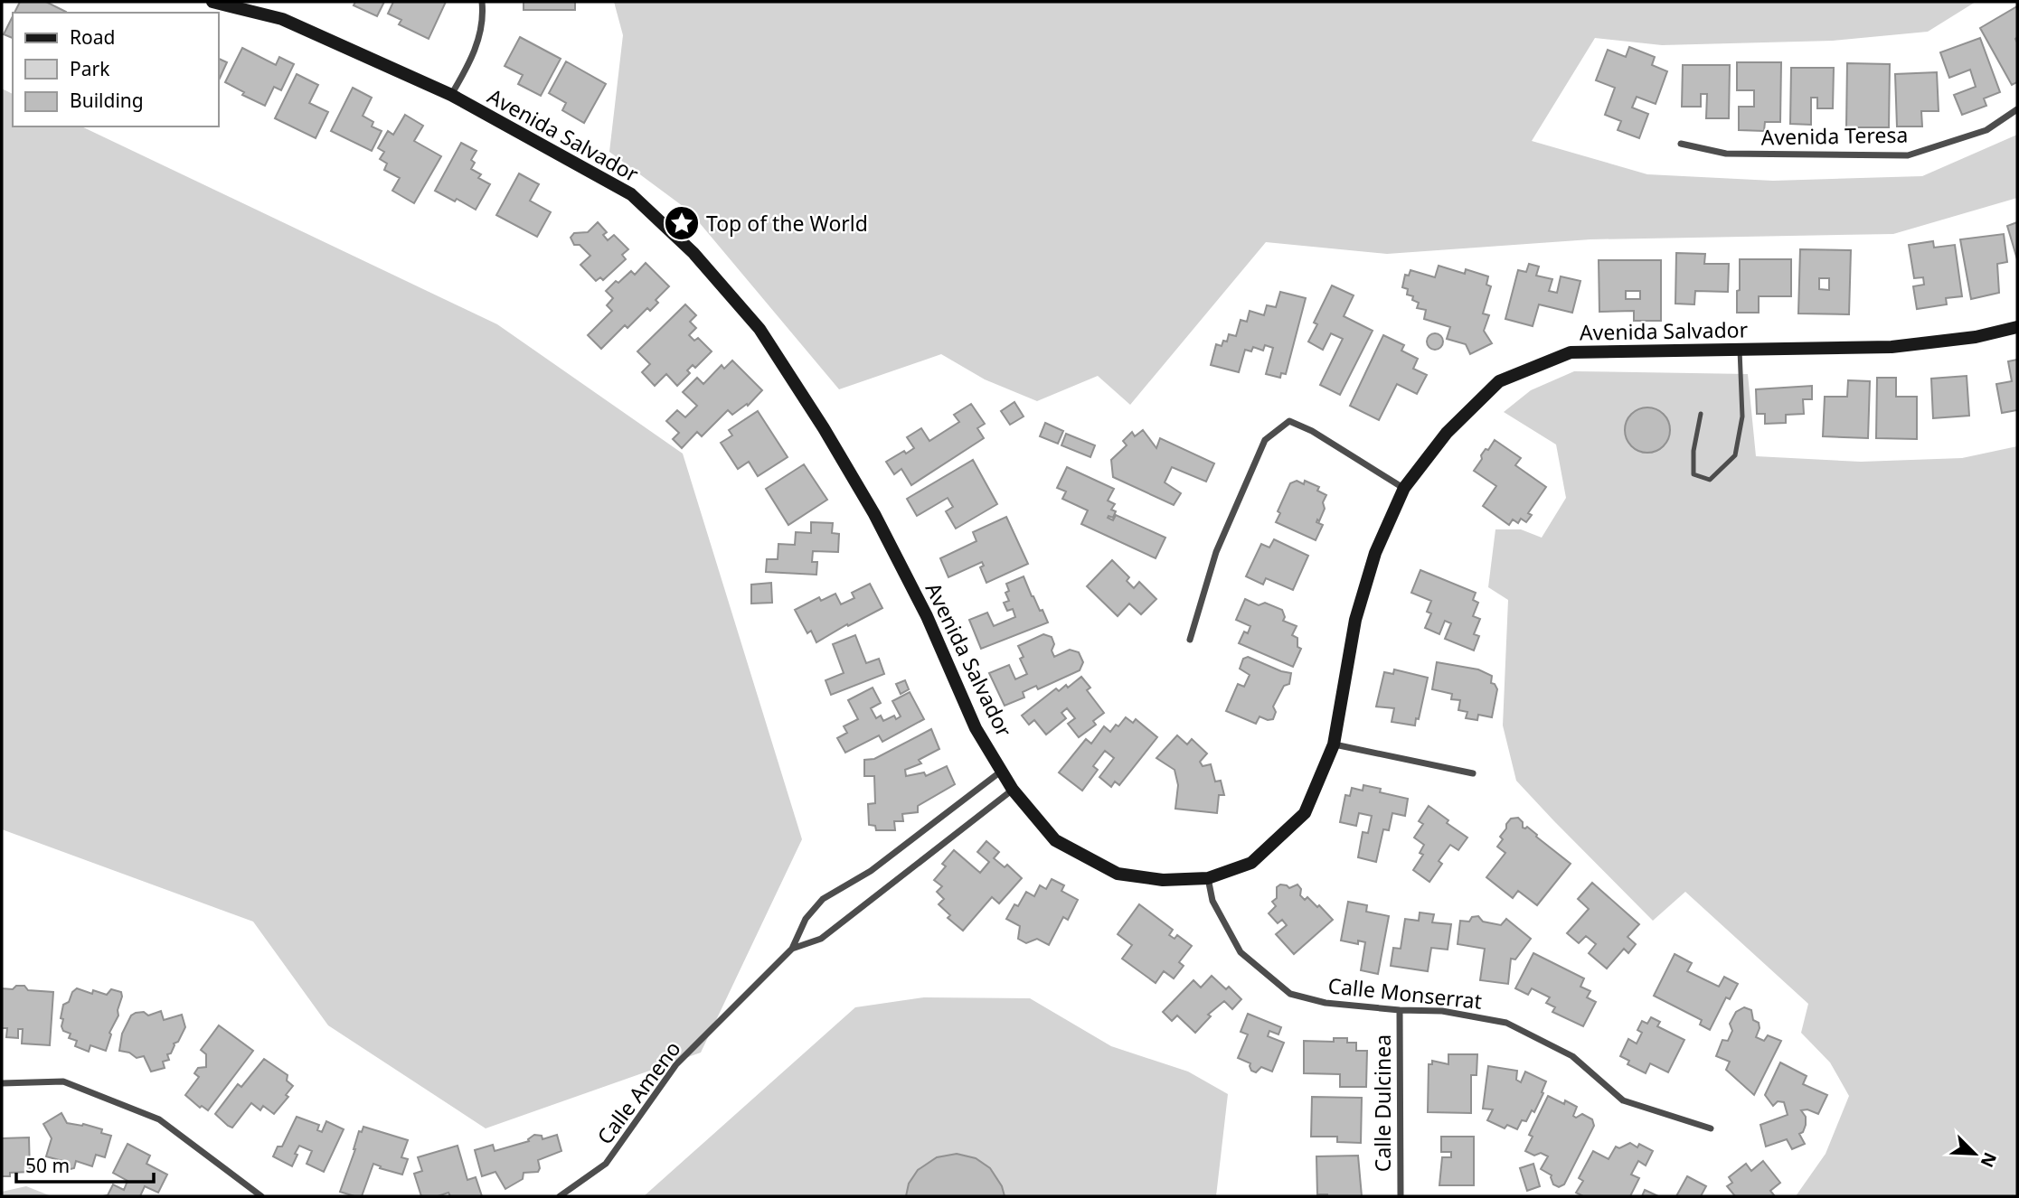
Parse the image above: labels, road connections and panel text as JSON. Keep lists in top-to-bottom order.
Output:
{
  "streets": {
    "street": [
      "Avenida Salvador",
      "Avenida Teresa",
      "Calle Monserrat",
      "Calle Ameno",
      "Calle Dulcinea"
    ]
  },
  "crossings": [
    ["Avenida Salvador", "Calle Monserrat"],
    ["Avenida Salvador", "Calle Ameno"],
    ["Calle Monserrat", "Calle Dulcinea"]
  ],
  "places": {
    "place": ["Top of the World"]
  },
  "legend": ["Road", "Park", "Building"],
  "scale_bar": "50 m",
  "north": "bottom right"
}
